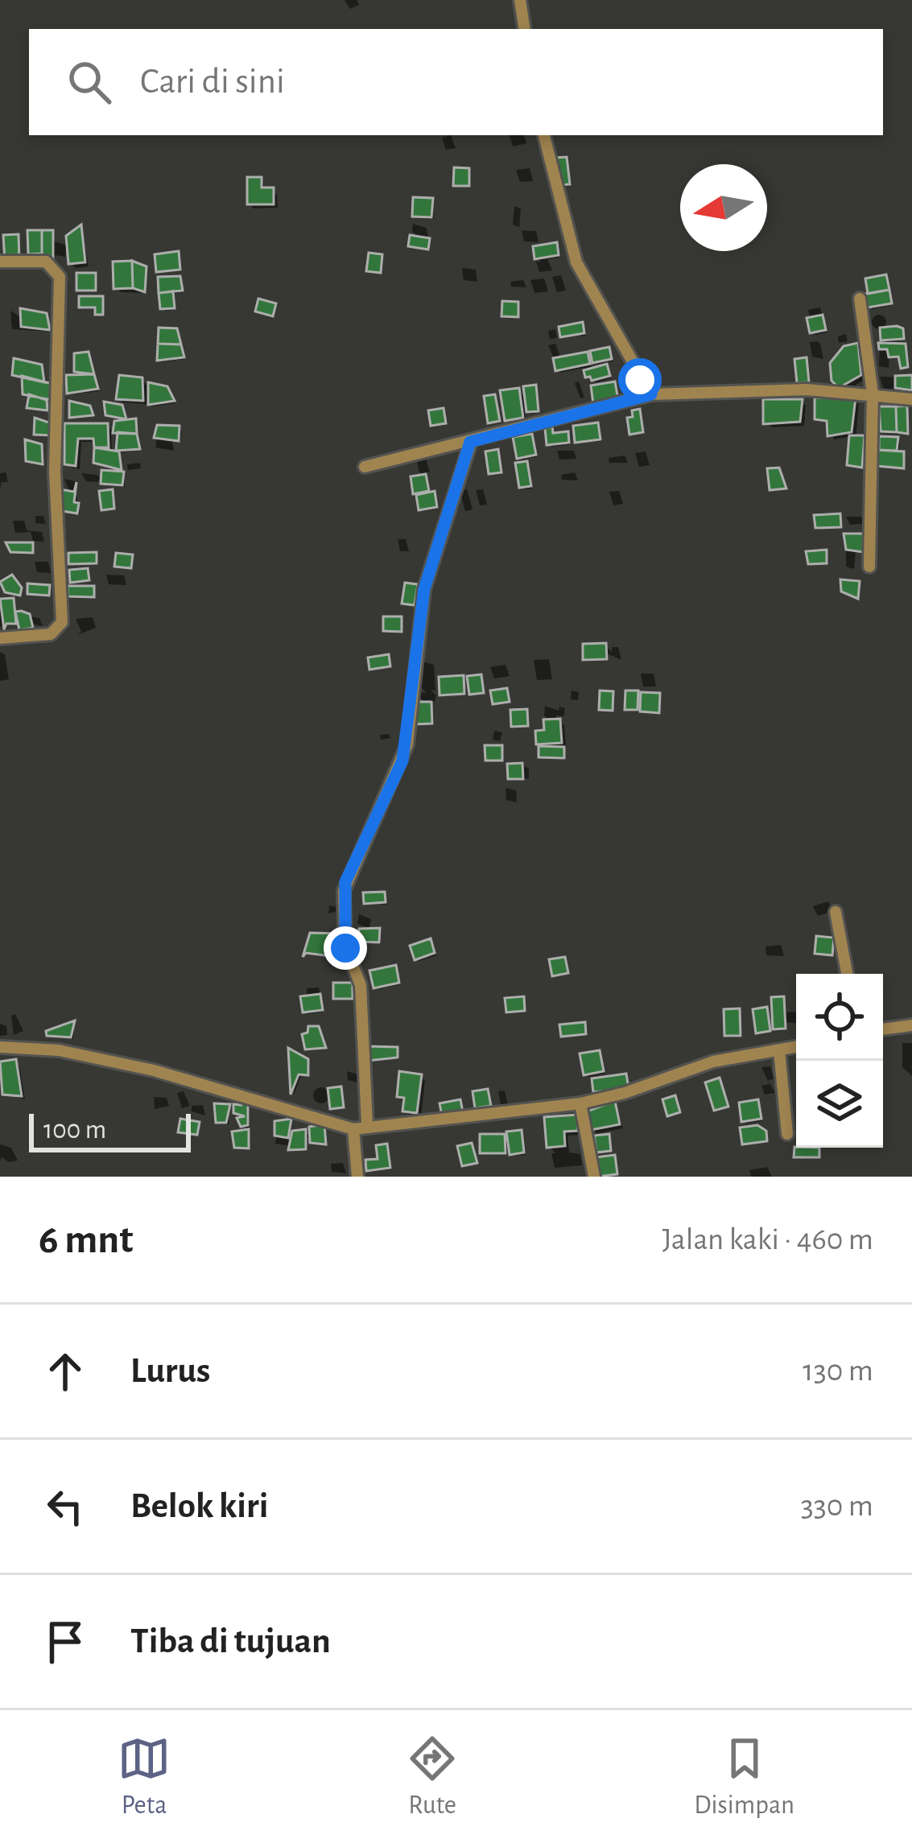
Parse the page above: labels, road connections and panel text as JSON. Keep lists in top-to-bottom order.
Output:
{
  "scale_bar": "100 m",
  "north": "left",
  "page": {
    "search": "Cari di sini",
    "scale": "100 m",
    "heading": ["6 mnt", "Jalan kaki · 460 m"],
    "list": [
      ["Lurus", "130 m"],
      ["Belok kiri", "330 m"],
      "Tiba di tujuan"
    ],
    "nav": ["Peta", "Rute", "Disimpan"]
  }
}
